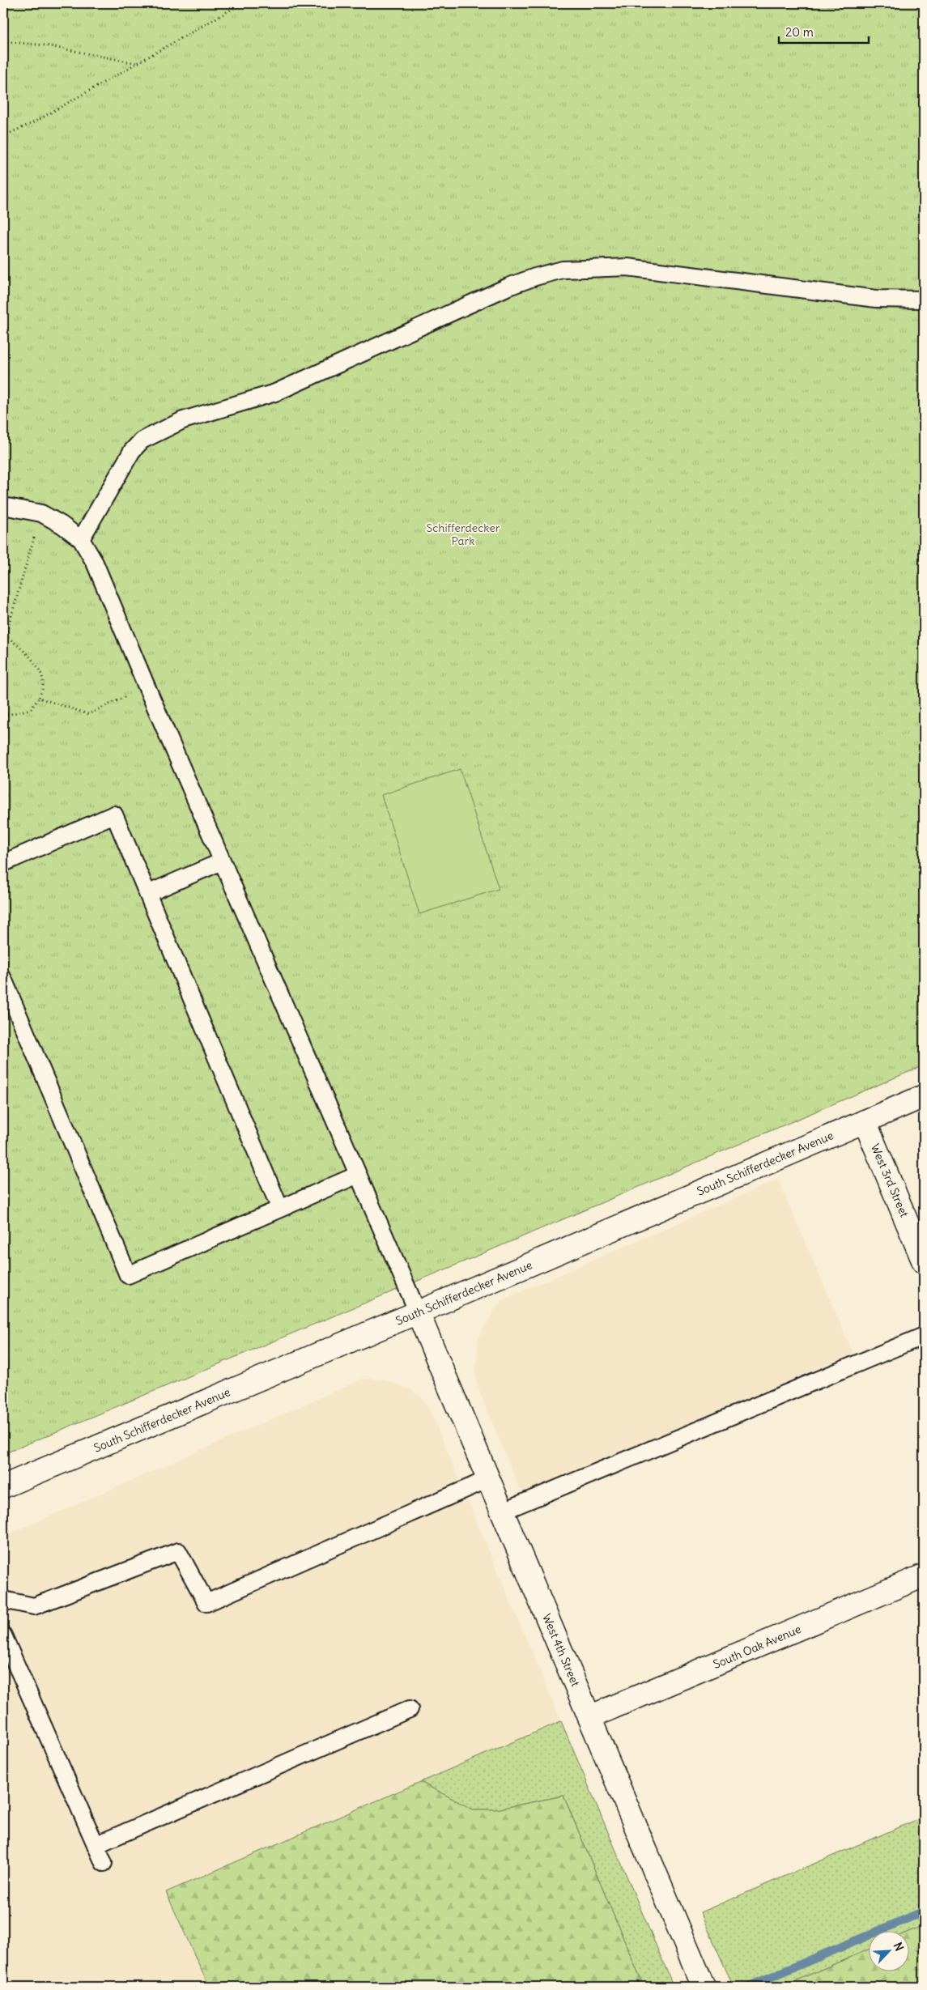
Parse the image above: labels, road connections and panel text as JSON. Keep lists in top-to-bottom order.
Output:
{
  "streets": {
    "street": [
      "South Schifferdecker Avenue",
      "West 3rd Street",
      "South Oak Avenue",
      "West 4th Street"
    ]
  },
  "crossings": [
    ["South Schifferdecker Avenue", "West 3rd Street"],
    ["South Schifferdecker Avenue", "West 4th Street"],
    ["South Oak Avenue", "West 4th Street"]
  ],
  "parks": ["Schifferdecker Park"],
  "scale_bar": "20 m",
  "north": "top right"
}
